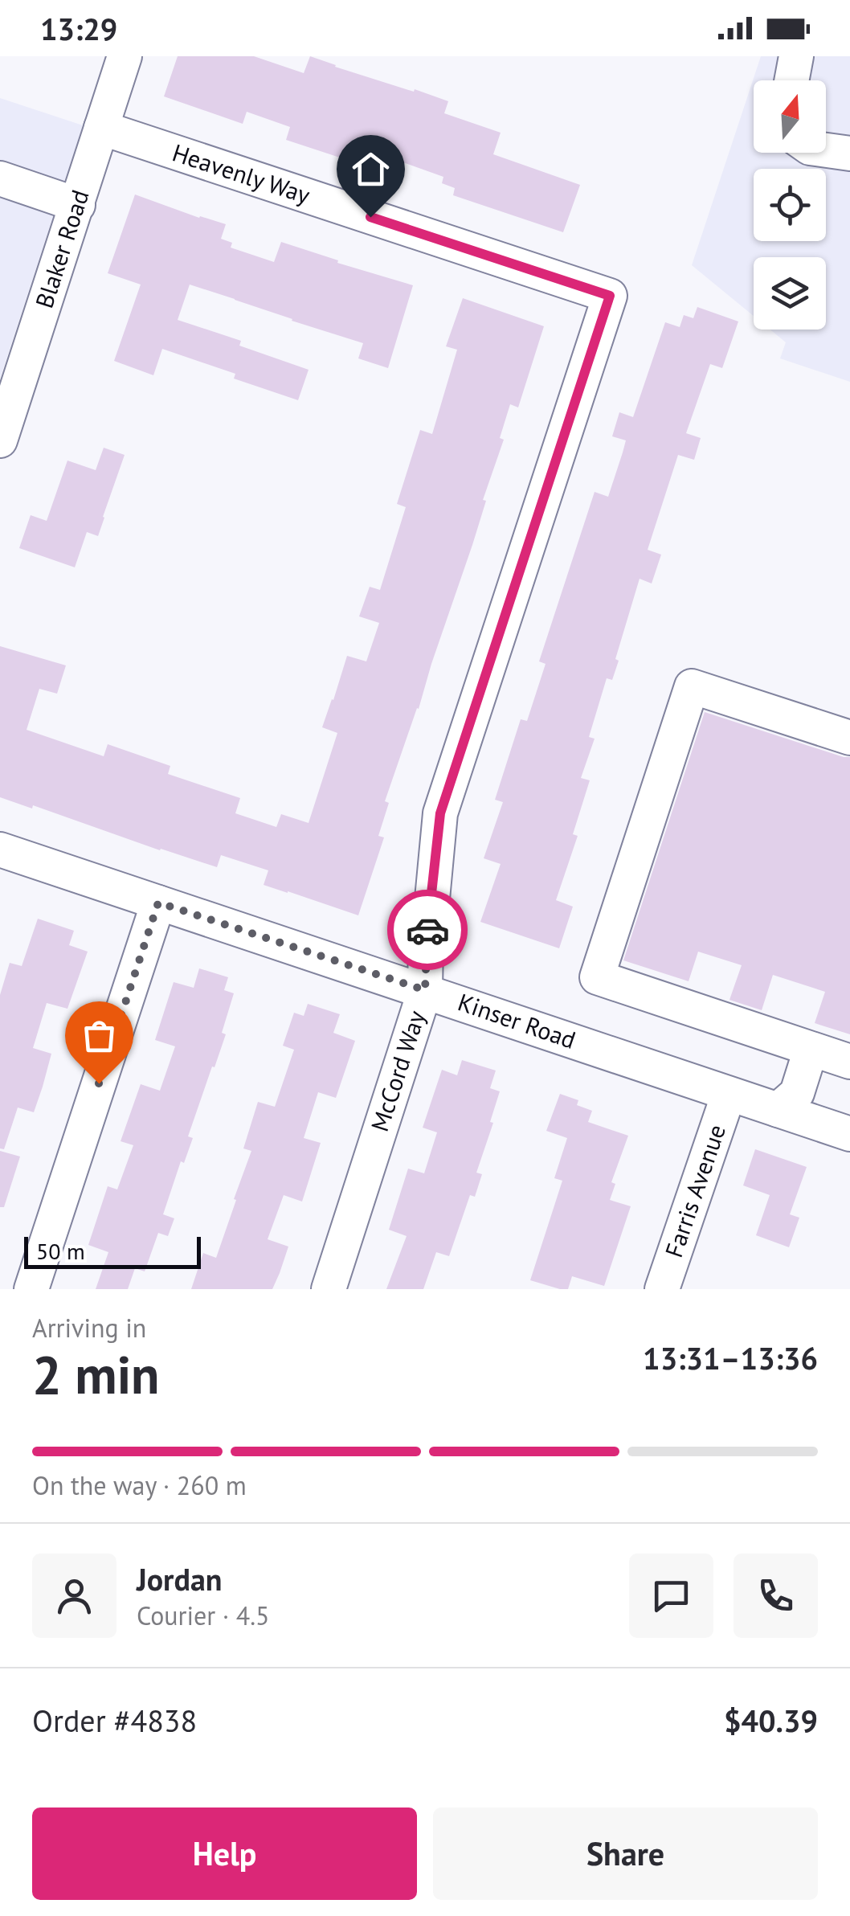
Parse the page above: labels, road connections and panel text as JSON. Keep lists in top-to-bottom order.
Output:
{
  "streets": {
    "street": [
      "Heavenly Way",
      "Blaker Road",
      "Kinser Road",
      "McCord Way",
      "Farris Avenue"
    ]
  },
  "crossings": [
    ["Heavenly Way", "Blaker Road"],
    ["Heavenly Way", "McCord Way"],
    ["Kinser Road", "McCord Way"],
    ["Kinser Road", "Farris Avenue"]
  ],
  "scale_bar": "50 m",
  "north": "top",
  "page": {
    "status": "13:29",
    "scale": "50 m",
    "heading": ["2 min", "Arriving in", "13:31–13:36"],
    "panel": [
      "Jordan",
      "Courier · 4.5",
      "Order #4838",
      "$40.39"
    ],
    "bar": "On the way · 260 m",
    "buttons": ["Help", "Share"]
  }
}
